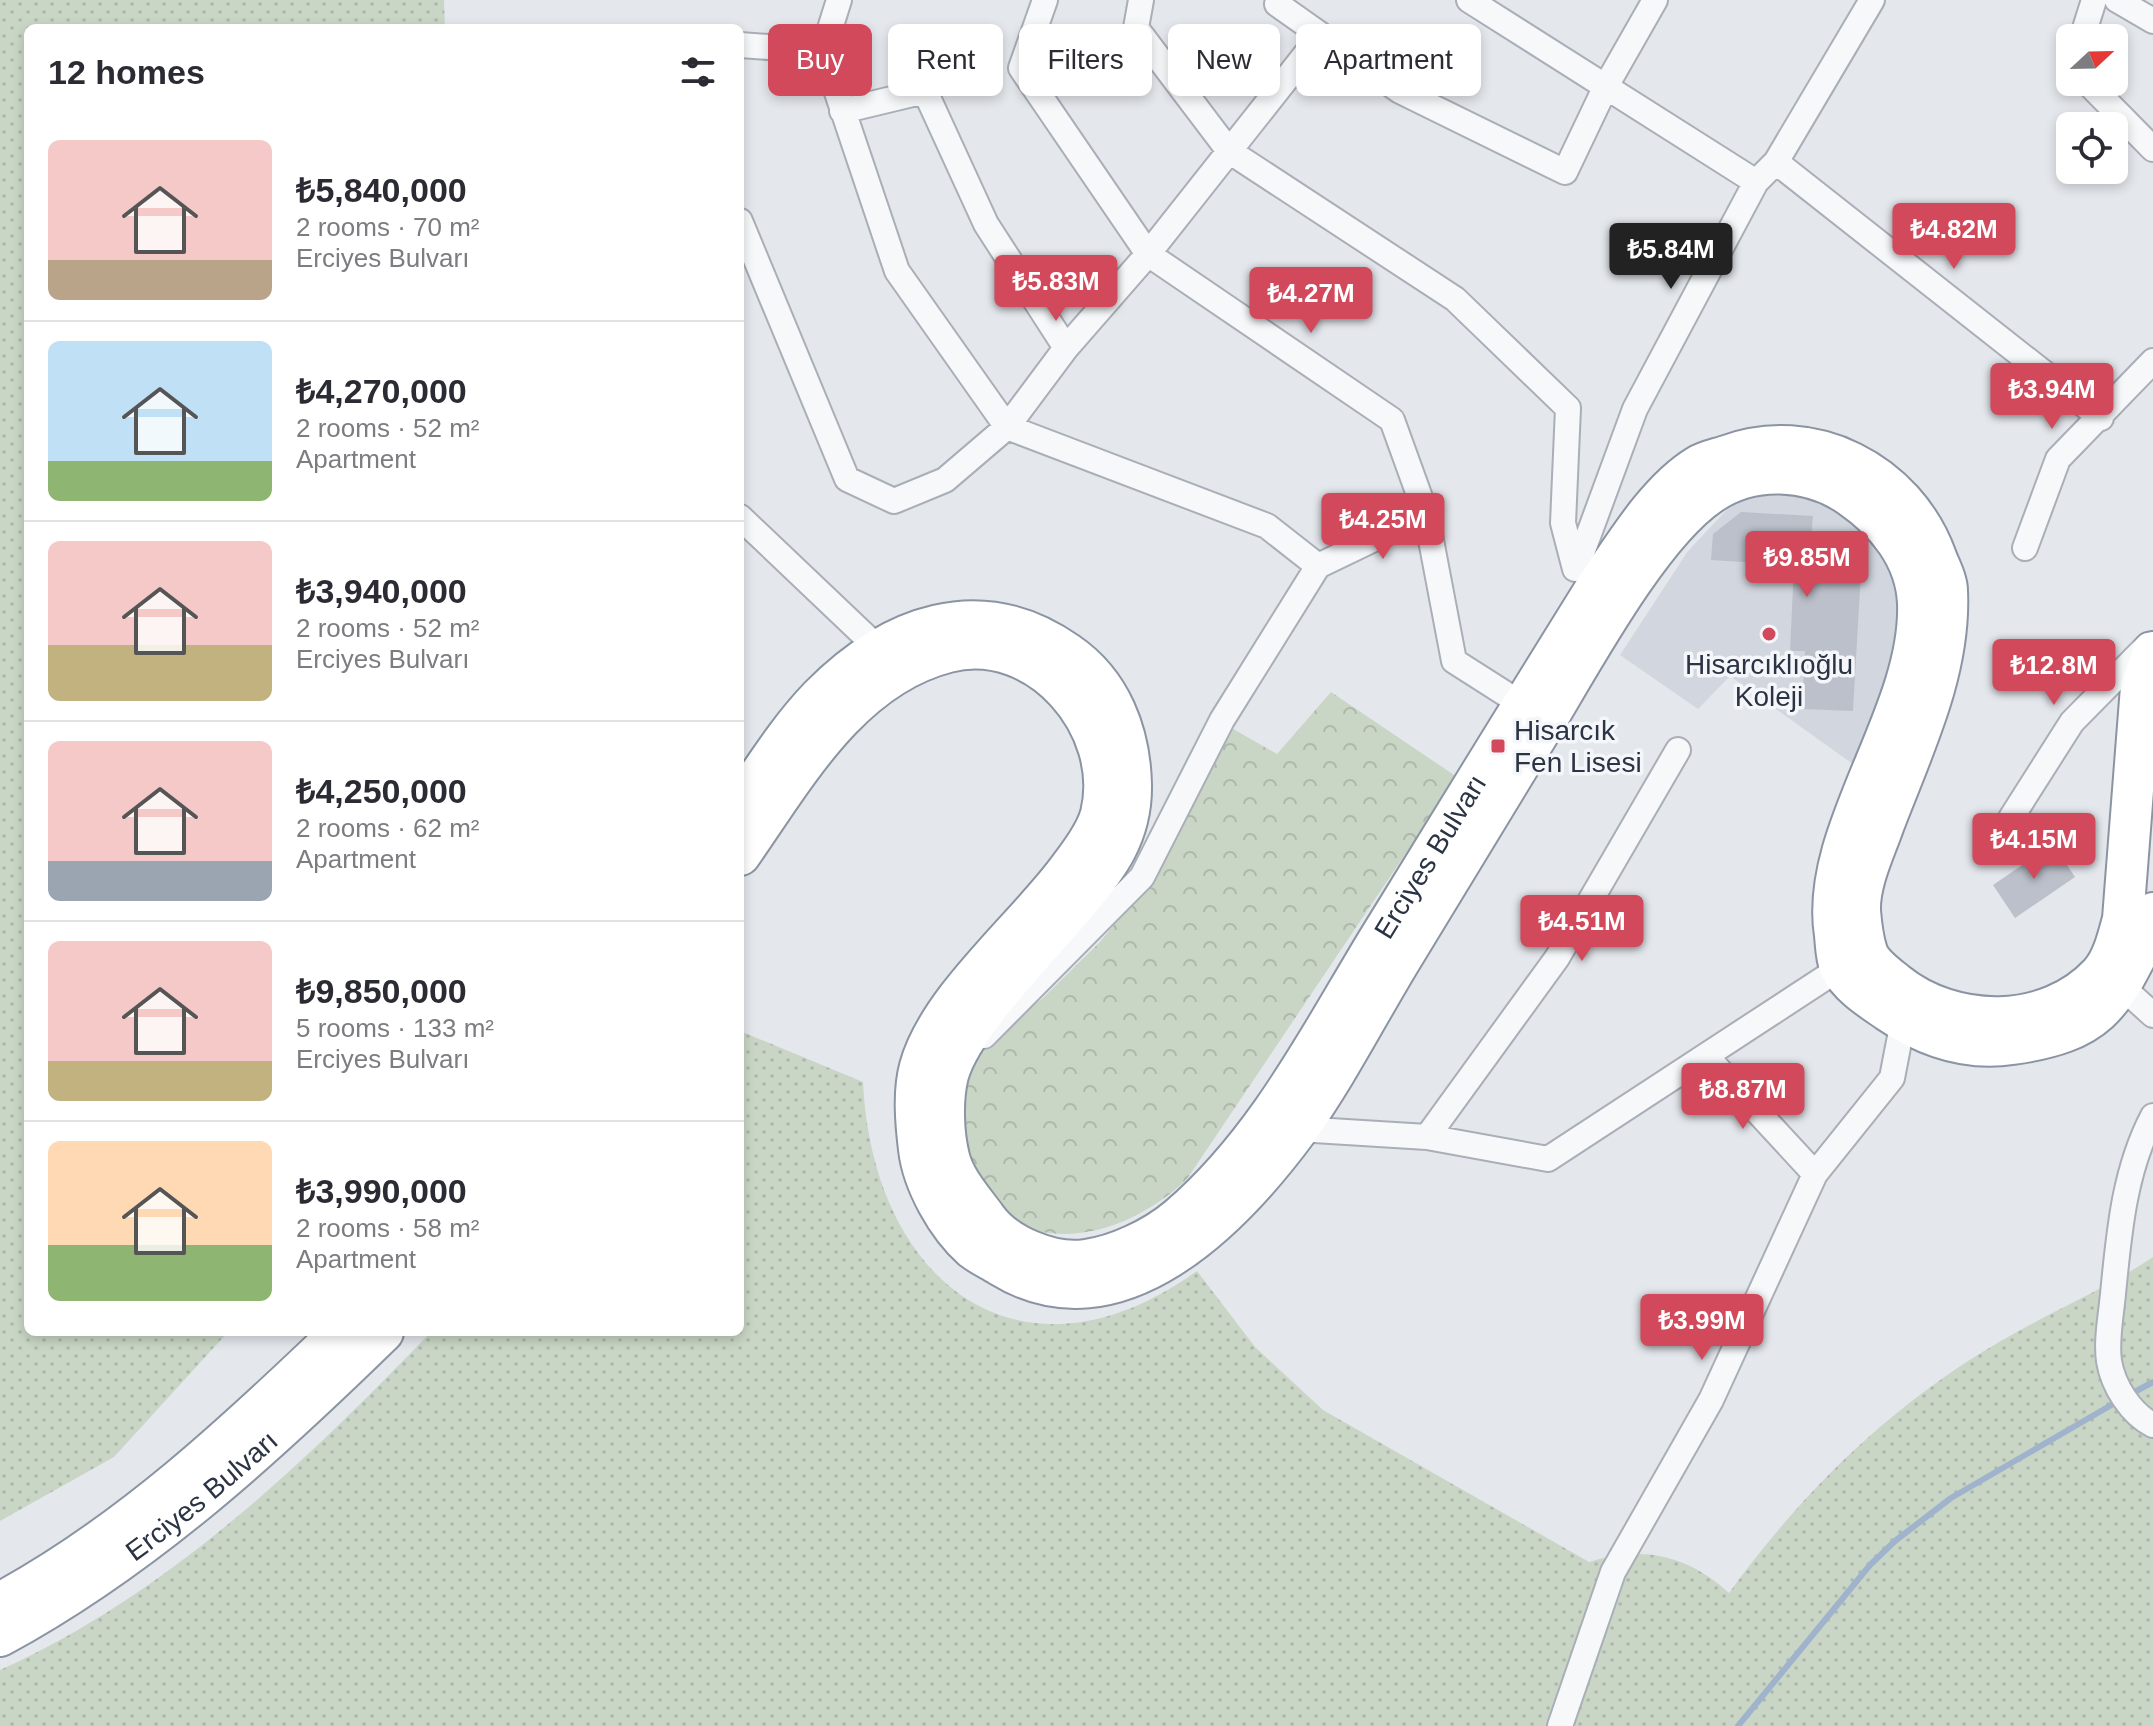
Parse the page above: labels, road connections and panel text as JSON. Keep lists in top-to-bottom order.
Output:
{
  "streets": {
    "highway": ["Erciyes Bulvarı"]
  },
  "places": {
    "other": ["Hisarcıklıoğlu Koleji"],
    "transit": ["Hisarcık Fen Lisesi"]
  },
  "north": "right",
  "page": {
    "chip": [
      "Buy",
      "Rent",
      "Filters",
      "New",
      "Apartment"
    ],
    "heading": "12 homes",
    "list": [
      {
        "name": "₺5,840,000",
        "note": "2 rooms · 70 m² · Erciyes Bulvarı"
      },
      {
        "name": "₺4,270,000",
        "note": "2 rooms · 52 m² · Apartment"
      },
      {
        "name": "₺3,940,000",
        "note": "2 rooms · 52 m² · Erciyes Bulvarı"
      },
      {
        "name": "₺4,250,000",
        "note": "2 rooms · 62 m² · Apartment"
      },
      {
        "name": "₺9,850,000",
        "note": "5 rooms · 133 m² · Erciyes Bulvarı"
      },
      {
        "name": "₺3,990,000",
        "note": "2 rooms · 58 m² · Apartment"
      }
    ],
    "price": [
      "₺4.82M",
      "₺5.84M",
      "₺5.83M",
      "₺4.27M",
      "₺3.94M",
      "₺4.25M",
      "₺9.85M",
      "₺12.8M",
      "₺4.15M",
      "₺4.51M",
      "₺8.87M",
      "₺3.99M"
    ]
  }
}
